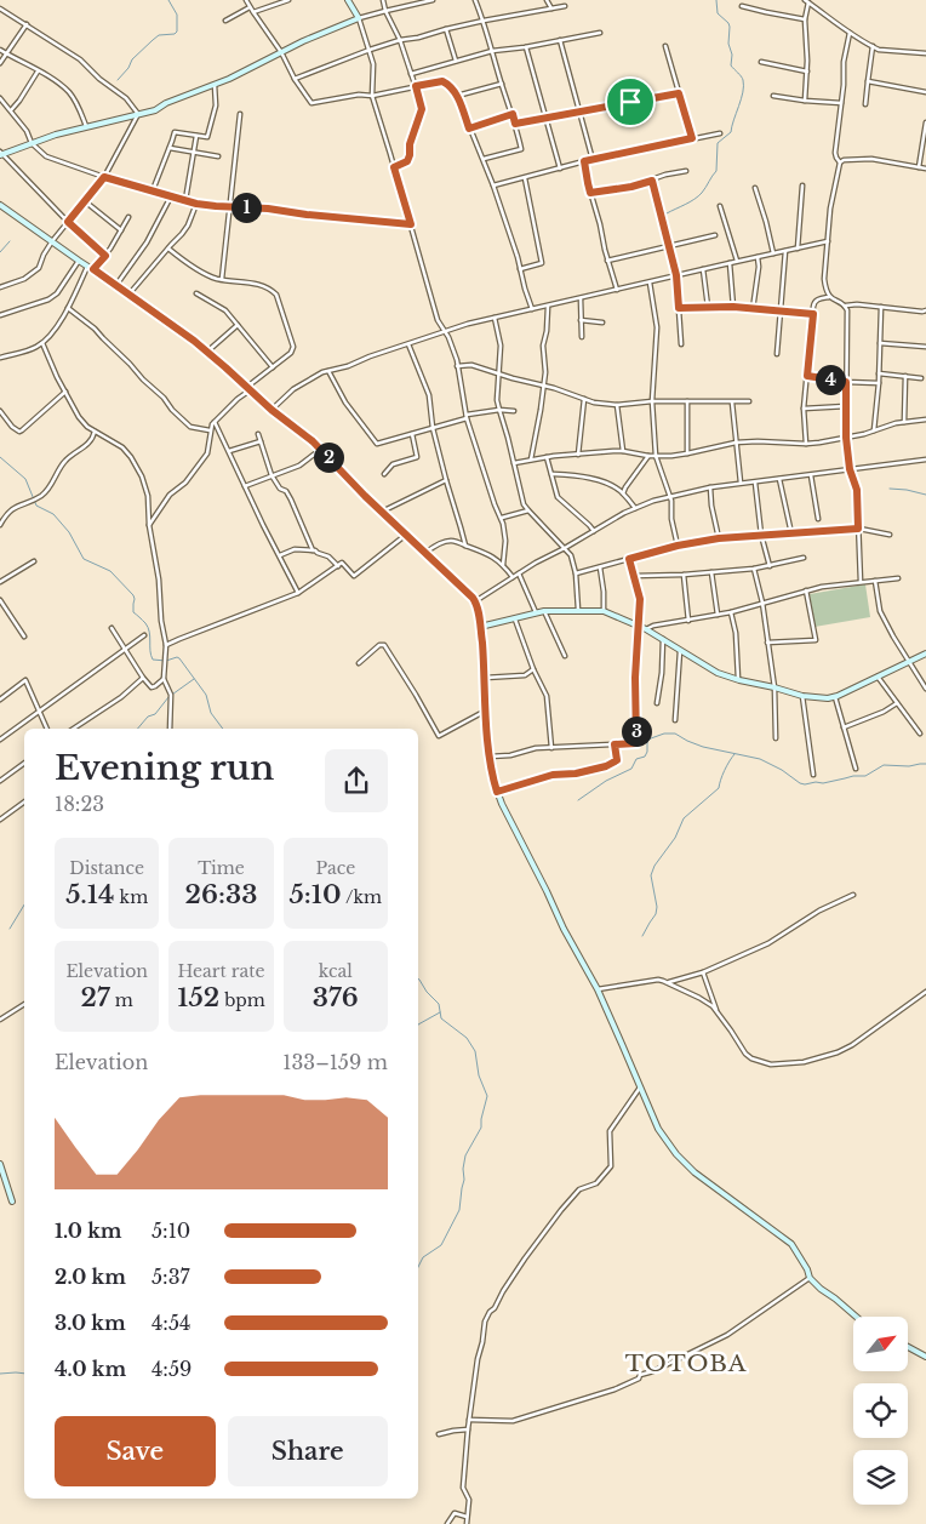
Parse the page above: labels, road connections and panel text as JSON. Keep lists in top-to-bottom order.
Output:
{
  "districts": ["TOTOBA"],
  "north": "top right",
  "page": {
    "pins": [
      "1",
      "4",
      "2",
      "3"
    ],
    "heading": ["Evening run", "18:23"],
    "stats": [
      ["Distance", "5.14 km"],
      ["Time", "26:33"],
      ["Pace", "5:10 /km"],
      ["Elevation", "27 m"],
      ["Heart rate", "152 bpm"],
      ["kcal", "376"]
    ],
    "chart": ["Elevation", "133–159 m"],
    "list": [
      {
        "name": "1.0 km",
        "note": "5:10"
      },
      {
        "name": "2.0 km",
        "note": "5:37"
      },
      {
        "name": "3.0 km",
        "note": "4:54"
      },
      {
        "name": "4.0 km",
        "note": "4:59"
      }
    ],
    "buttons": ["Save", "Share"]
  }
}
